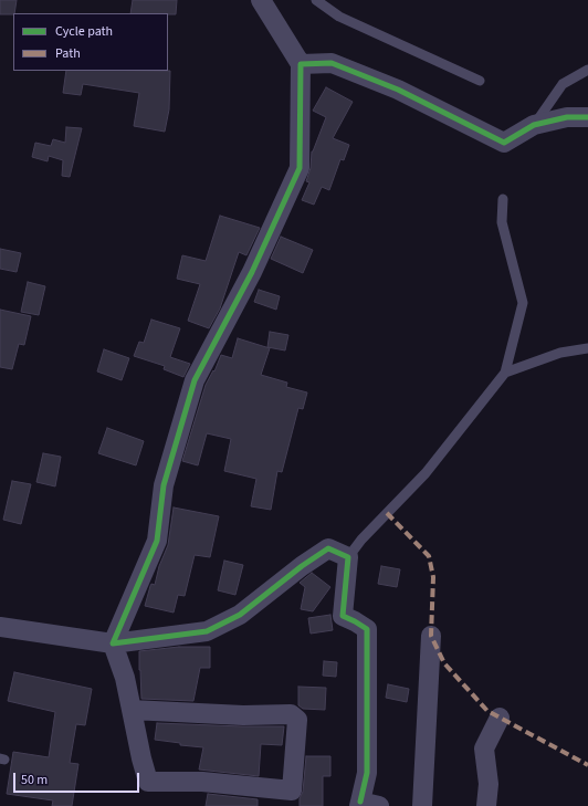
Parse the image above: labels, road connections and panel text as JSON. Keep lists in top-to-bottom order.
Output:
{
  "legend": ["Cycle path", "Path"],
  "scale_bar": "50 m"
}
